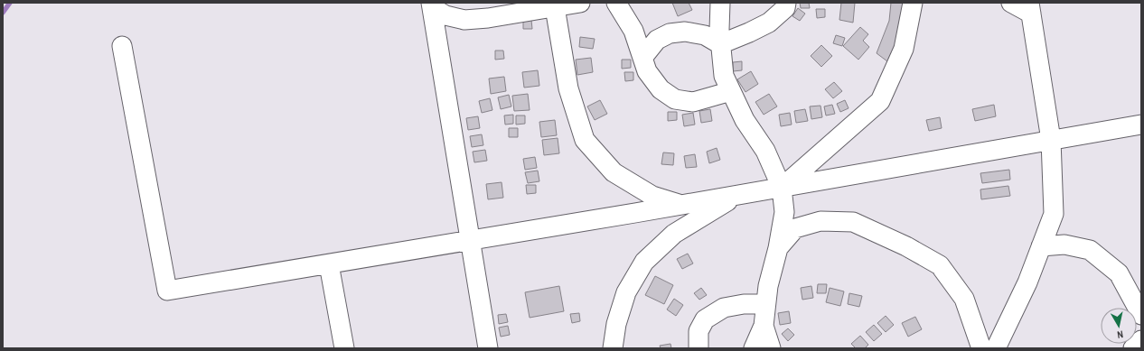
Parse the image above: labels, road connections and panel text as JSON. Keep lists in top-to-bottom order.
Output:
{
  "north": "bottom"
}
